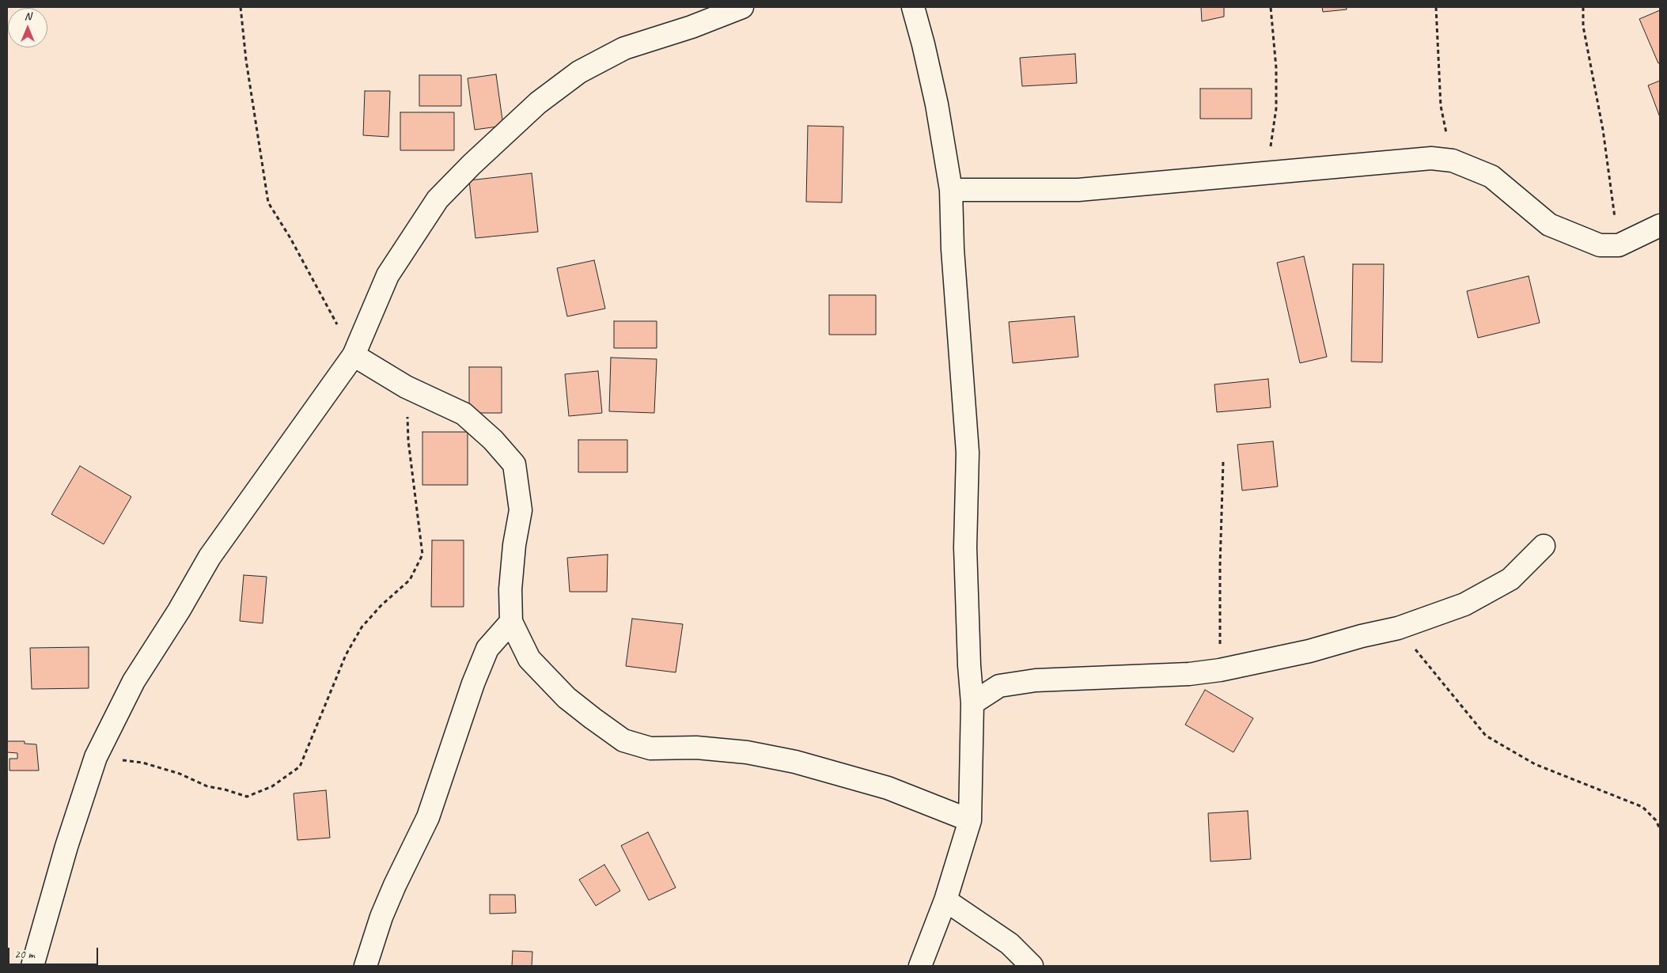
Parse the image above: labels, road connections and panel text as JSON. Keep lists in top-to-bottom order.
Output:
{
  "scale_bar": "20 m",
  "north": "top"
}
